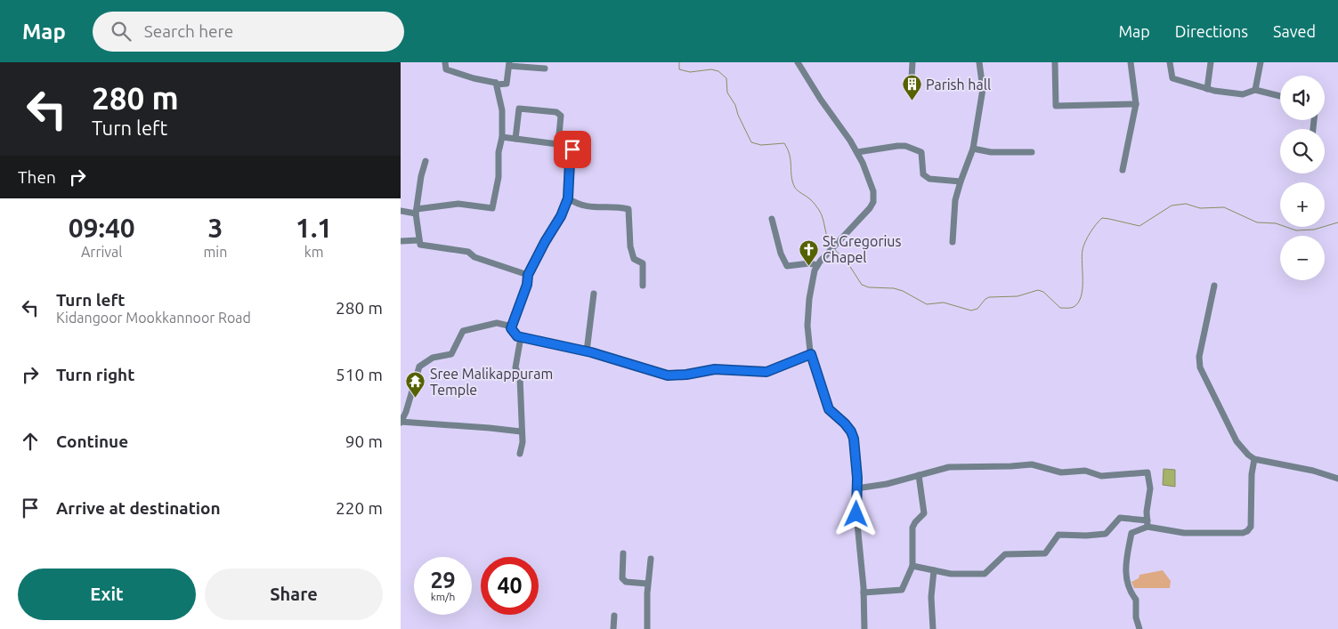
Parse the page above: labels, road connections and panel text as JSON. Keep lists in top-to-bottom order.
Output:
{
  "places": {
    "building": ["Parish hall"],
    "church": ["St Gregorius Chapel"],
    "temple": ["Sree Malikappuram Temple"]
  },
  "page": {
    "header": "Map",
    "search": "Search here",
    "nav": ["Map", "Directions", "Saved"],
    "turn": ["280 m", "Turn left"],
    "map_buttons": ["+", "−"],
    "then": "Then",
    "eta": [
      "09:40",
      "Arrival",
      "3",
      "min",
      "1.1",
      "km"
    ],
    "list": [
      {
        "name": "Turn left",
        "note": "Kidangoor Mookkannoor Road",
        "value": "280 m"
      },
      {
        "name": "Turn right",
        "value": "510 m"
      },
      {
        "name": "Continue",
        "value": "90 m"
      },
      {
        "name": "Arrive at destination",
        "value": "220 m"
      }
    ],
    "speed": "29 km/h",
    "limit": "40",
    "buttons": ["Exit", "Share"]
  }
}
